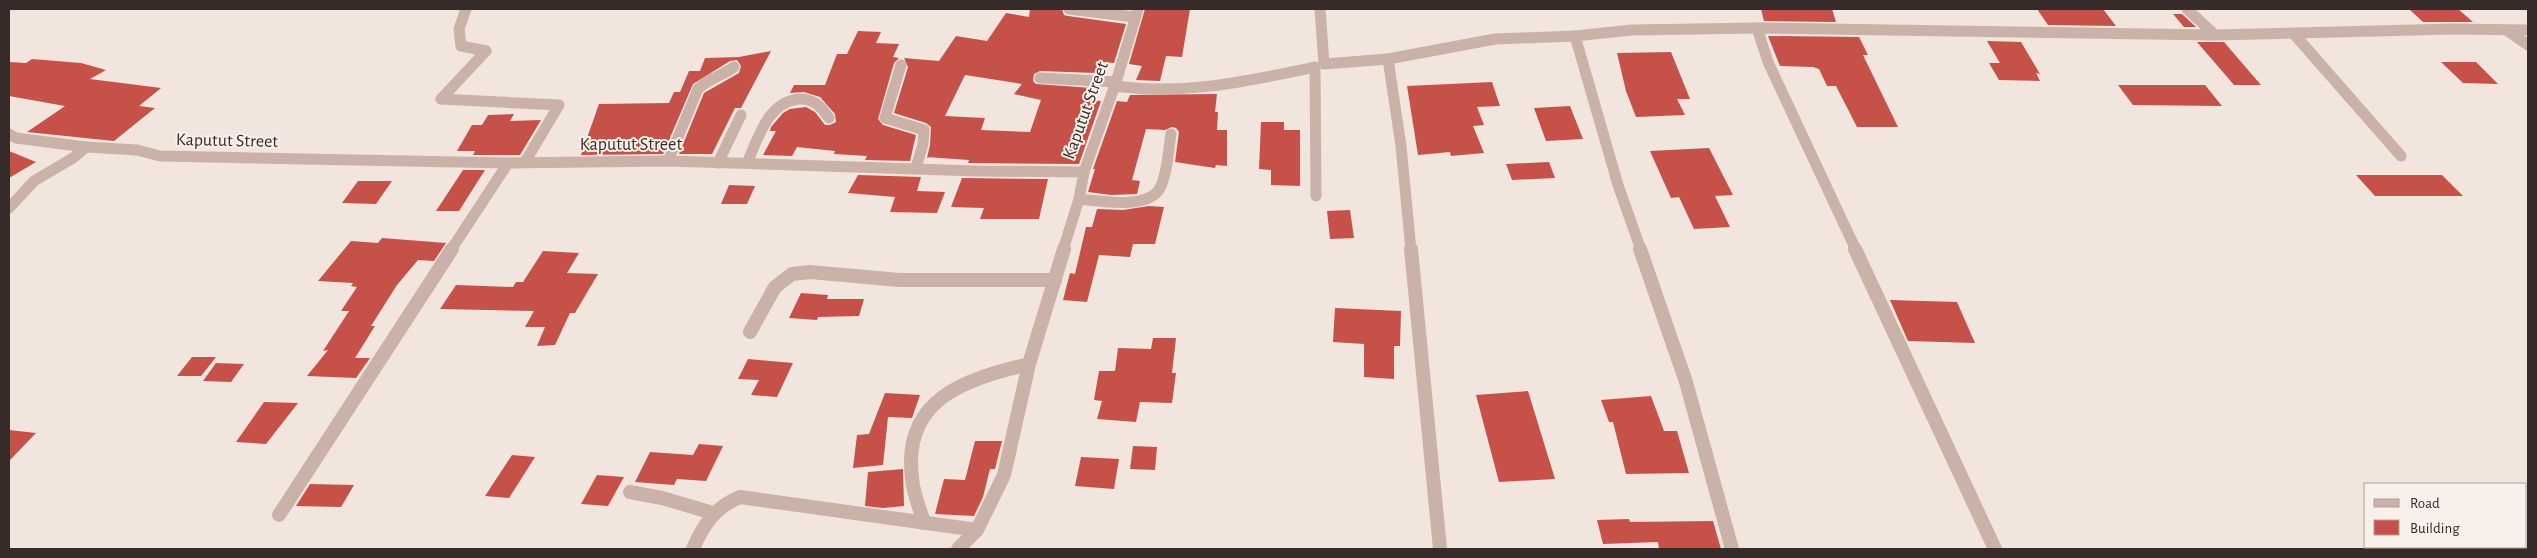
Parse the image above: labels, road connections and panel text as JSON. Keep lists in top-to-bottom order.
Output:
{
  "streets": {
    "street": ["Kaputut Street"]
  },
  "legend": ["Road", "Building"]
}
